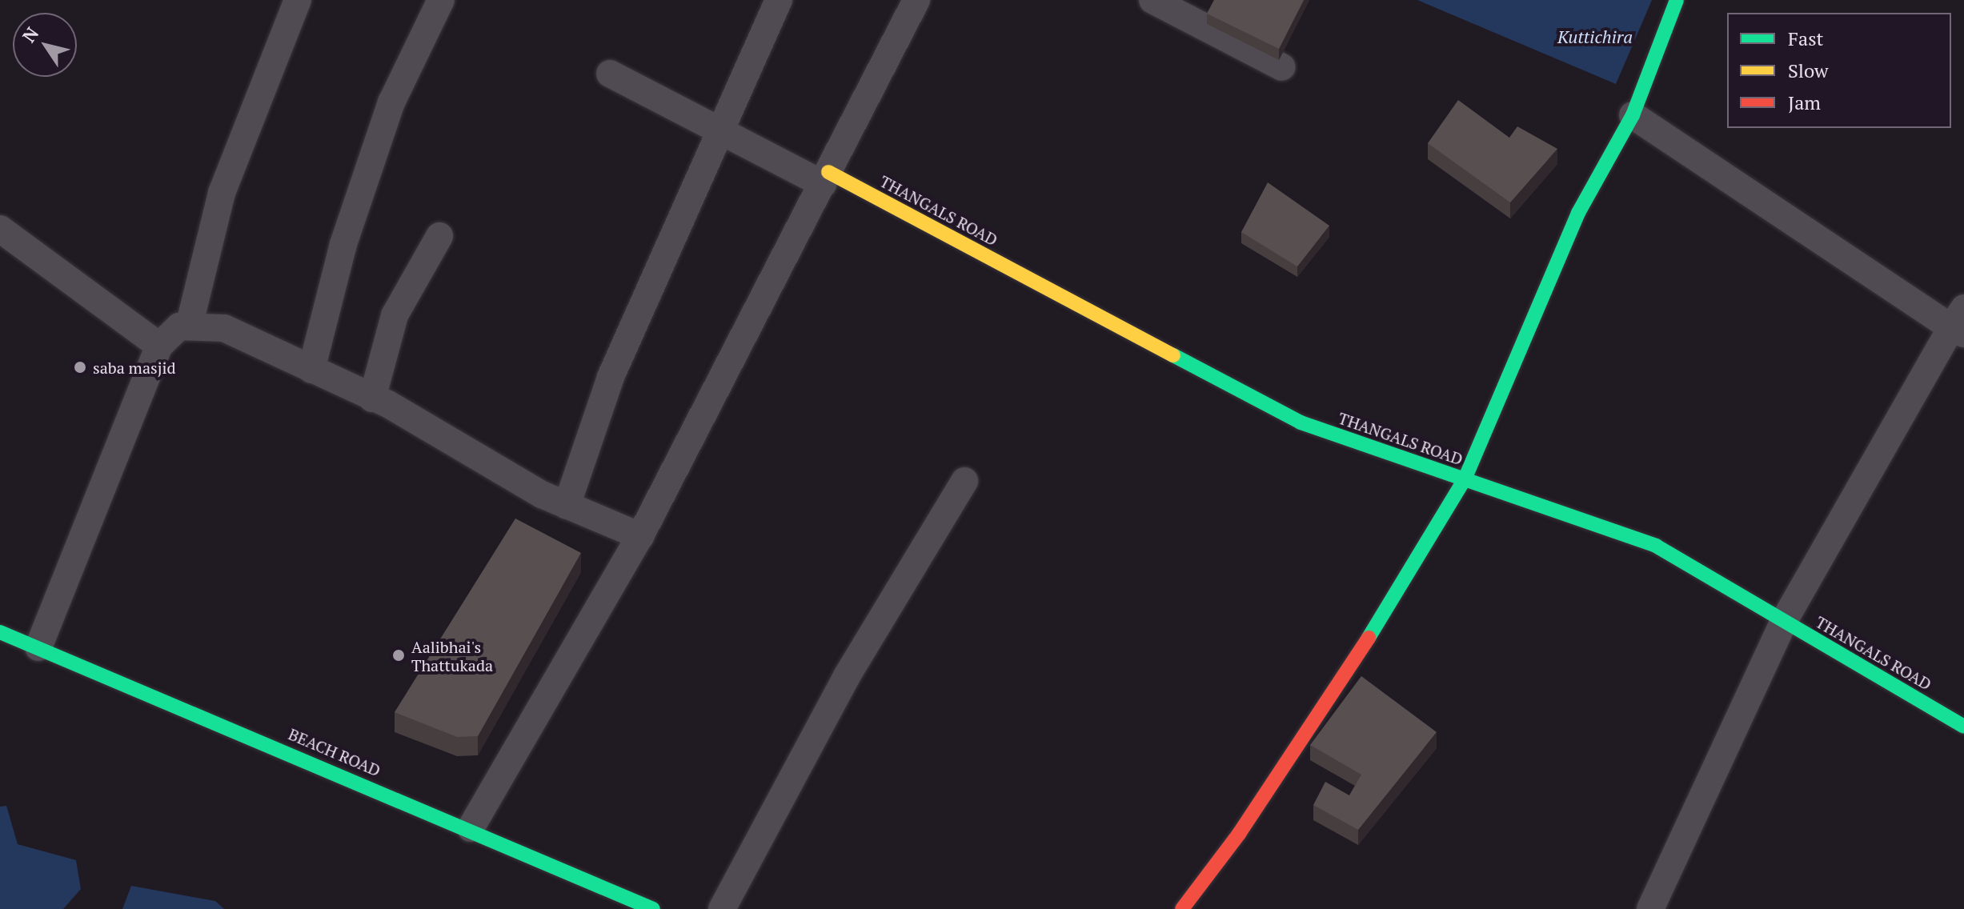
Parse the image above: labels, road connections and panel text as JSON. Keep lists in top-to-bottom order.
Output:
{
  "streets": {
    "street": ["THANGALS ROAD", "BEACH ROAD"]
  },
  "water": ["Kuttichira"],
  "places": ["saba masjid", "Aalibhai's Thattukada"],
  "legend": ["Fast", "Slow", "Jam"],
  "north": "top left"
}
